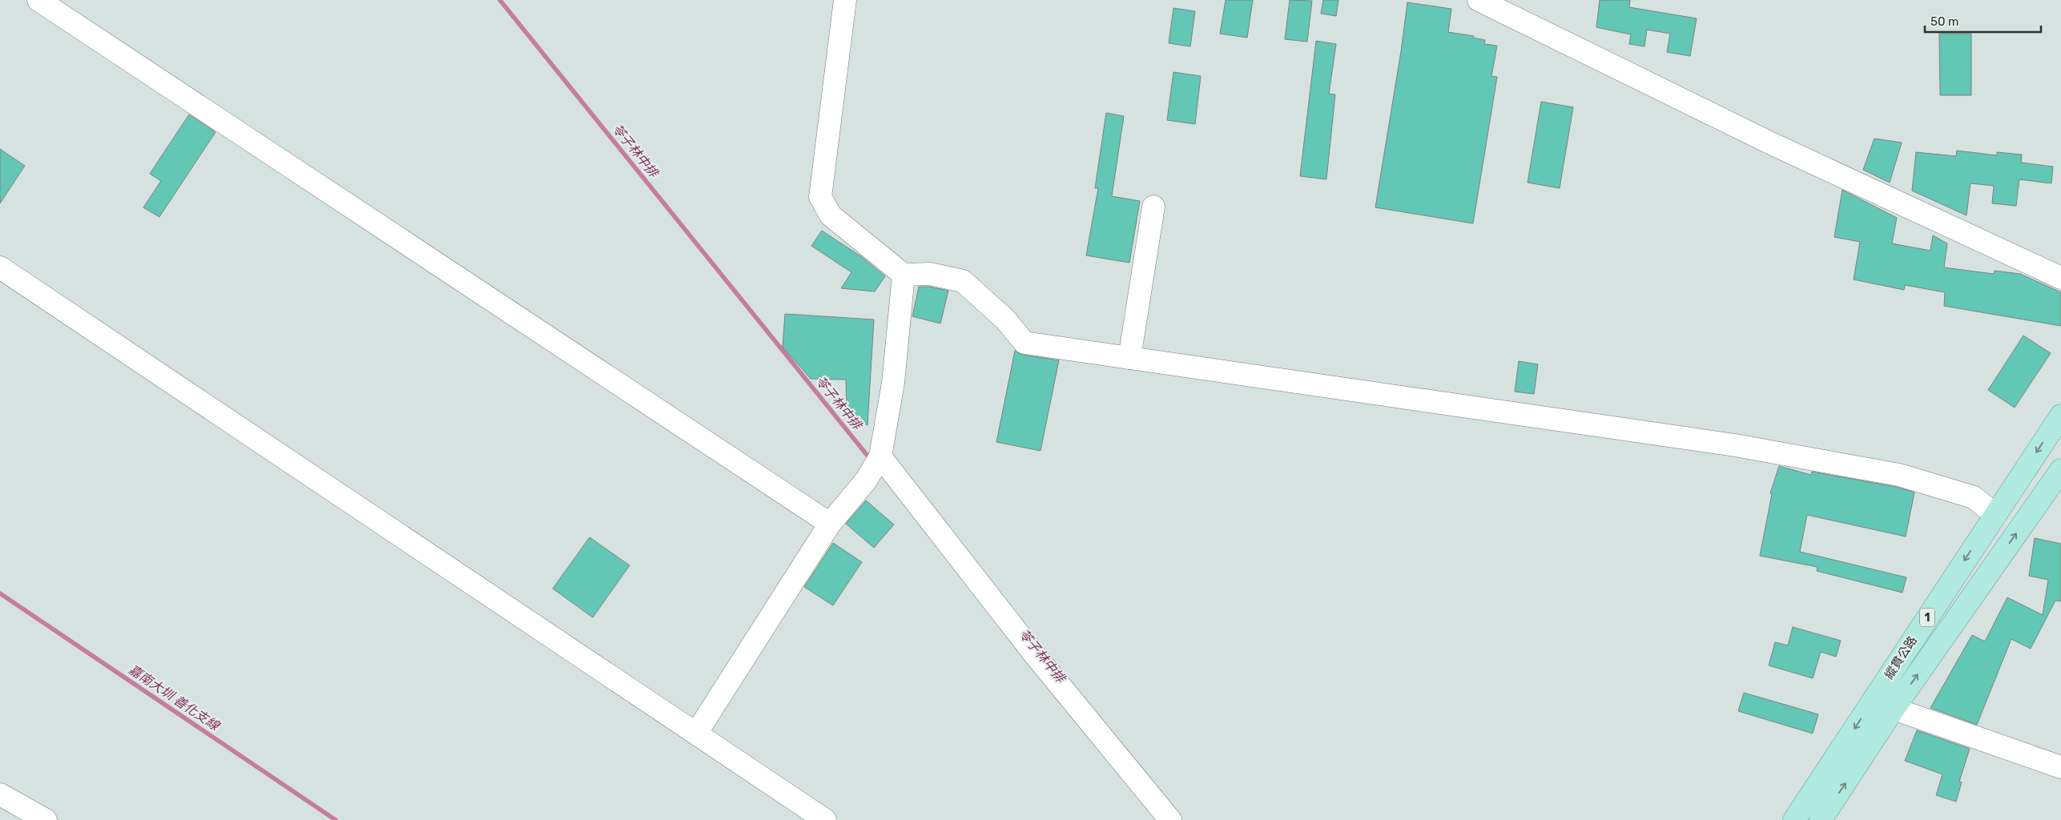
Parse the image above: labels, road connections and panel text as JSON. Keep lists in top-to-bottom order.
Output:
{
  "streets": {
    "main road": ["1", "縱貫公路"]
  },
  "water": ["苓子林中排", "嘉南大圳 善化支線"],
  "scale_bar": "50 m"
}
